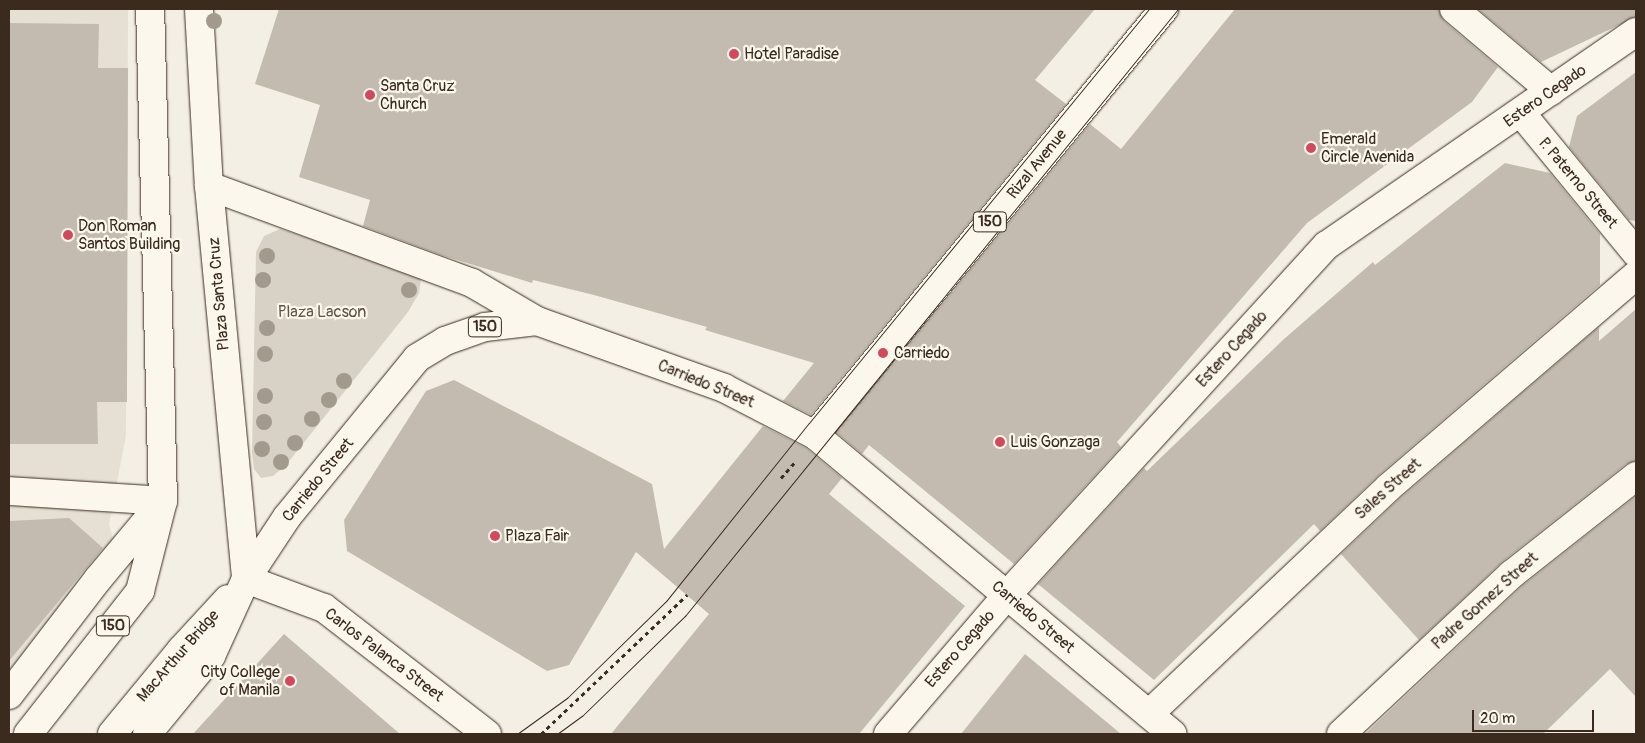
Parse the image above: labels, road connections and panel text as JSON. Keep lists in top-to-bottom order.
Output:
{
  "streets": {
    "street": [
      "Estero Cegado",
      "Rizal Avenue",
      "P. Paterno Street",
      "150",
      "Plaza Santa Cruz",
      "Carriedo Street",
      "Sales Street",
      "Padre Gomez Street",
      "Carlos Palanca Street",
      "MacArthur Bridge"
    ]
  },
  "crossings": [
    ["Estero Cegado", "P. Paterno Street"],
    ["Estero Cegado", "Carriedo Street"],
    ["Rizal Avenue", "Carriedo Street"],
    ["Plaza Santa Cruz", "Carriedo Street"],
    ["Plaza Santa Cruz", "Carlos Palanca Street"],
    ["Plaza Santa Cruz", "MacArthur Bridge"],
    ["Carriedo Street", "Sales Street"],
    ["Carriedo Street", "Carlos Palanca Street"],
    ["Carriedo Street", "MacArthur Bridge"],
    ["Carlos Palanca Street", "MacArthur Bridge"]
  ],
  "parks": ["Plaza Lacson"],
  "places": [
    "Hotel Paradise",
    "Santa Cruz Church",
    "Emerald Circle Avenida",
    "Don Roman Santos Building",
    "Carriedo",
    "Luis Gonzaga",
    "Plaza Fair",
    "City College of Manila"
  ],
  "scale_bar": "20 m"
}
